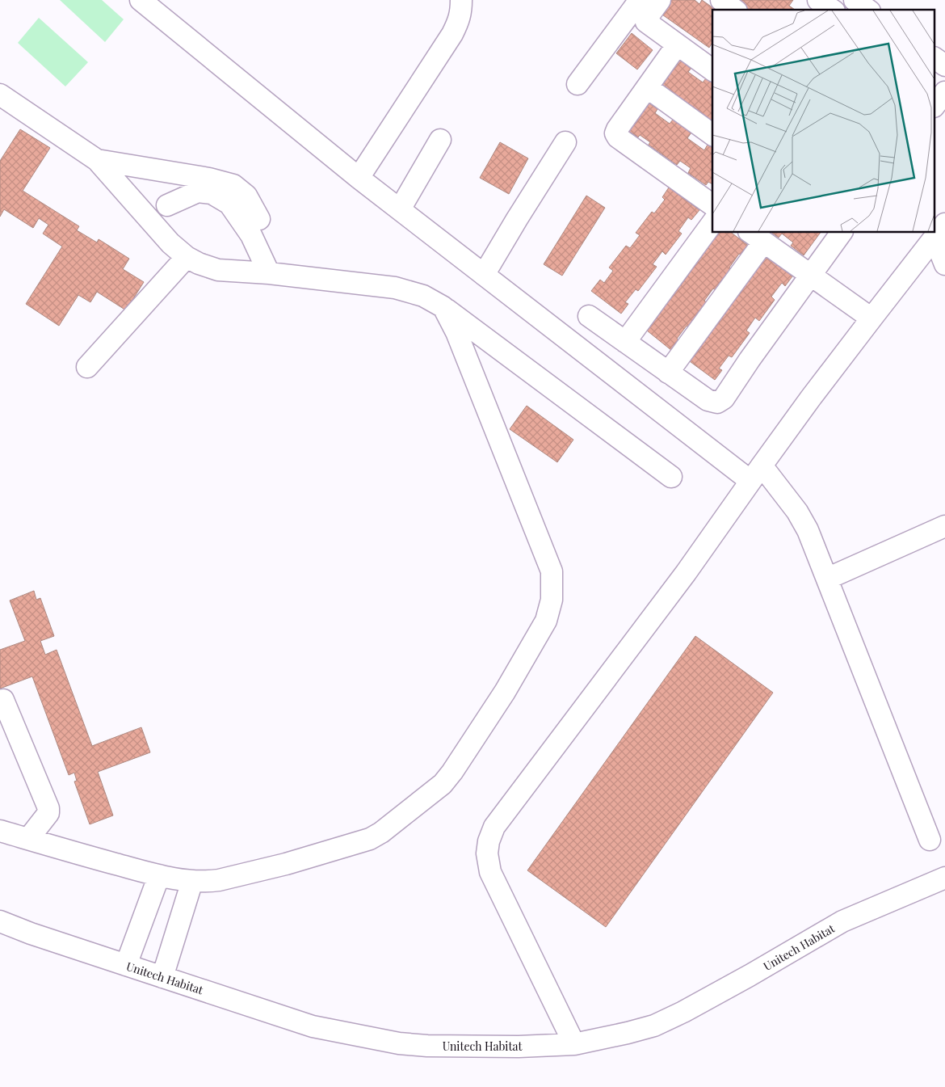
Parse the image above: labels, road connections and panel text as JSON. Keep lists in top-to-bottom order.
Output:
{
  "streets": {
    "street": ["Unitech Habitat"]
  }
}
